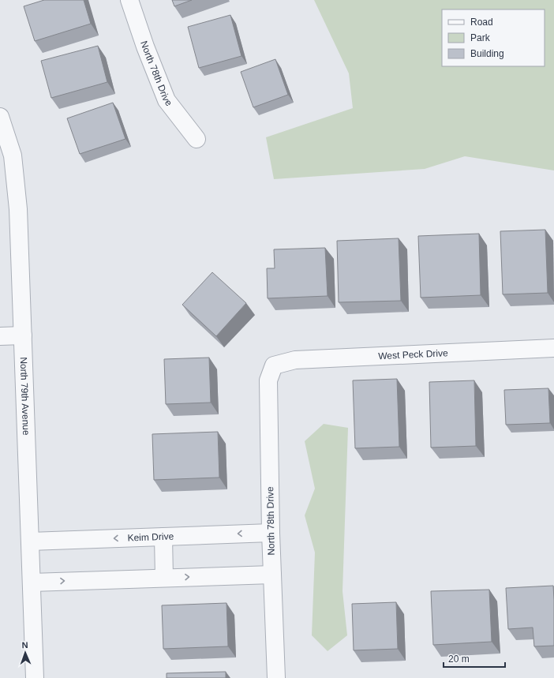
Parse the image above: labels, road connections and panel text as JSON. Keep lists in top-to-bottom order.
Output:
{
  "streets": {
    "street": [
      "North 78th Drive",
      "West Peck Drive",
      "North 79th Avenue",
      "Keim Drive"
    ]
  },
  "crossings": [
    ["North 78th Drive", "West Peck Drive"],
    ["North 78th Drive", "Keim Drive"],
    ["North 79th Avenue", "Keim Drive"]
  ],
  "legend": ["Road", "Park", "Building"],
  "scale_bar": "20 m",
  "north": "top"
}
